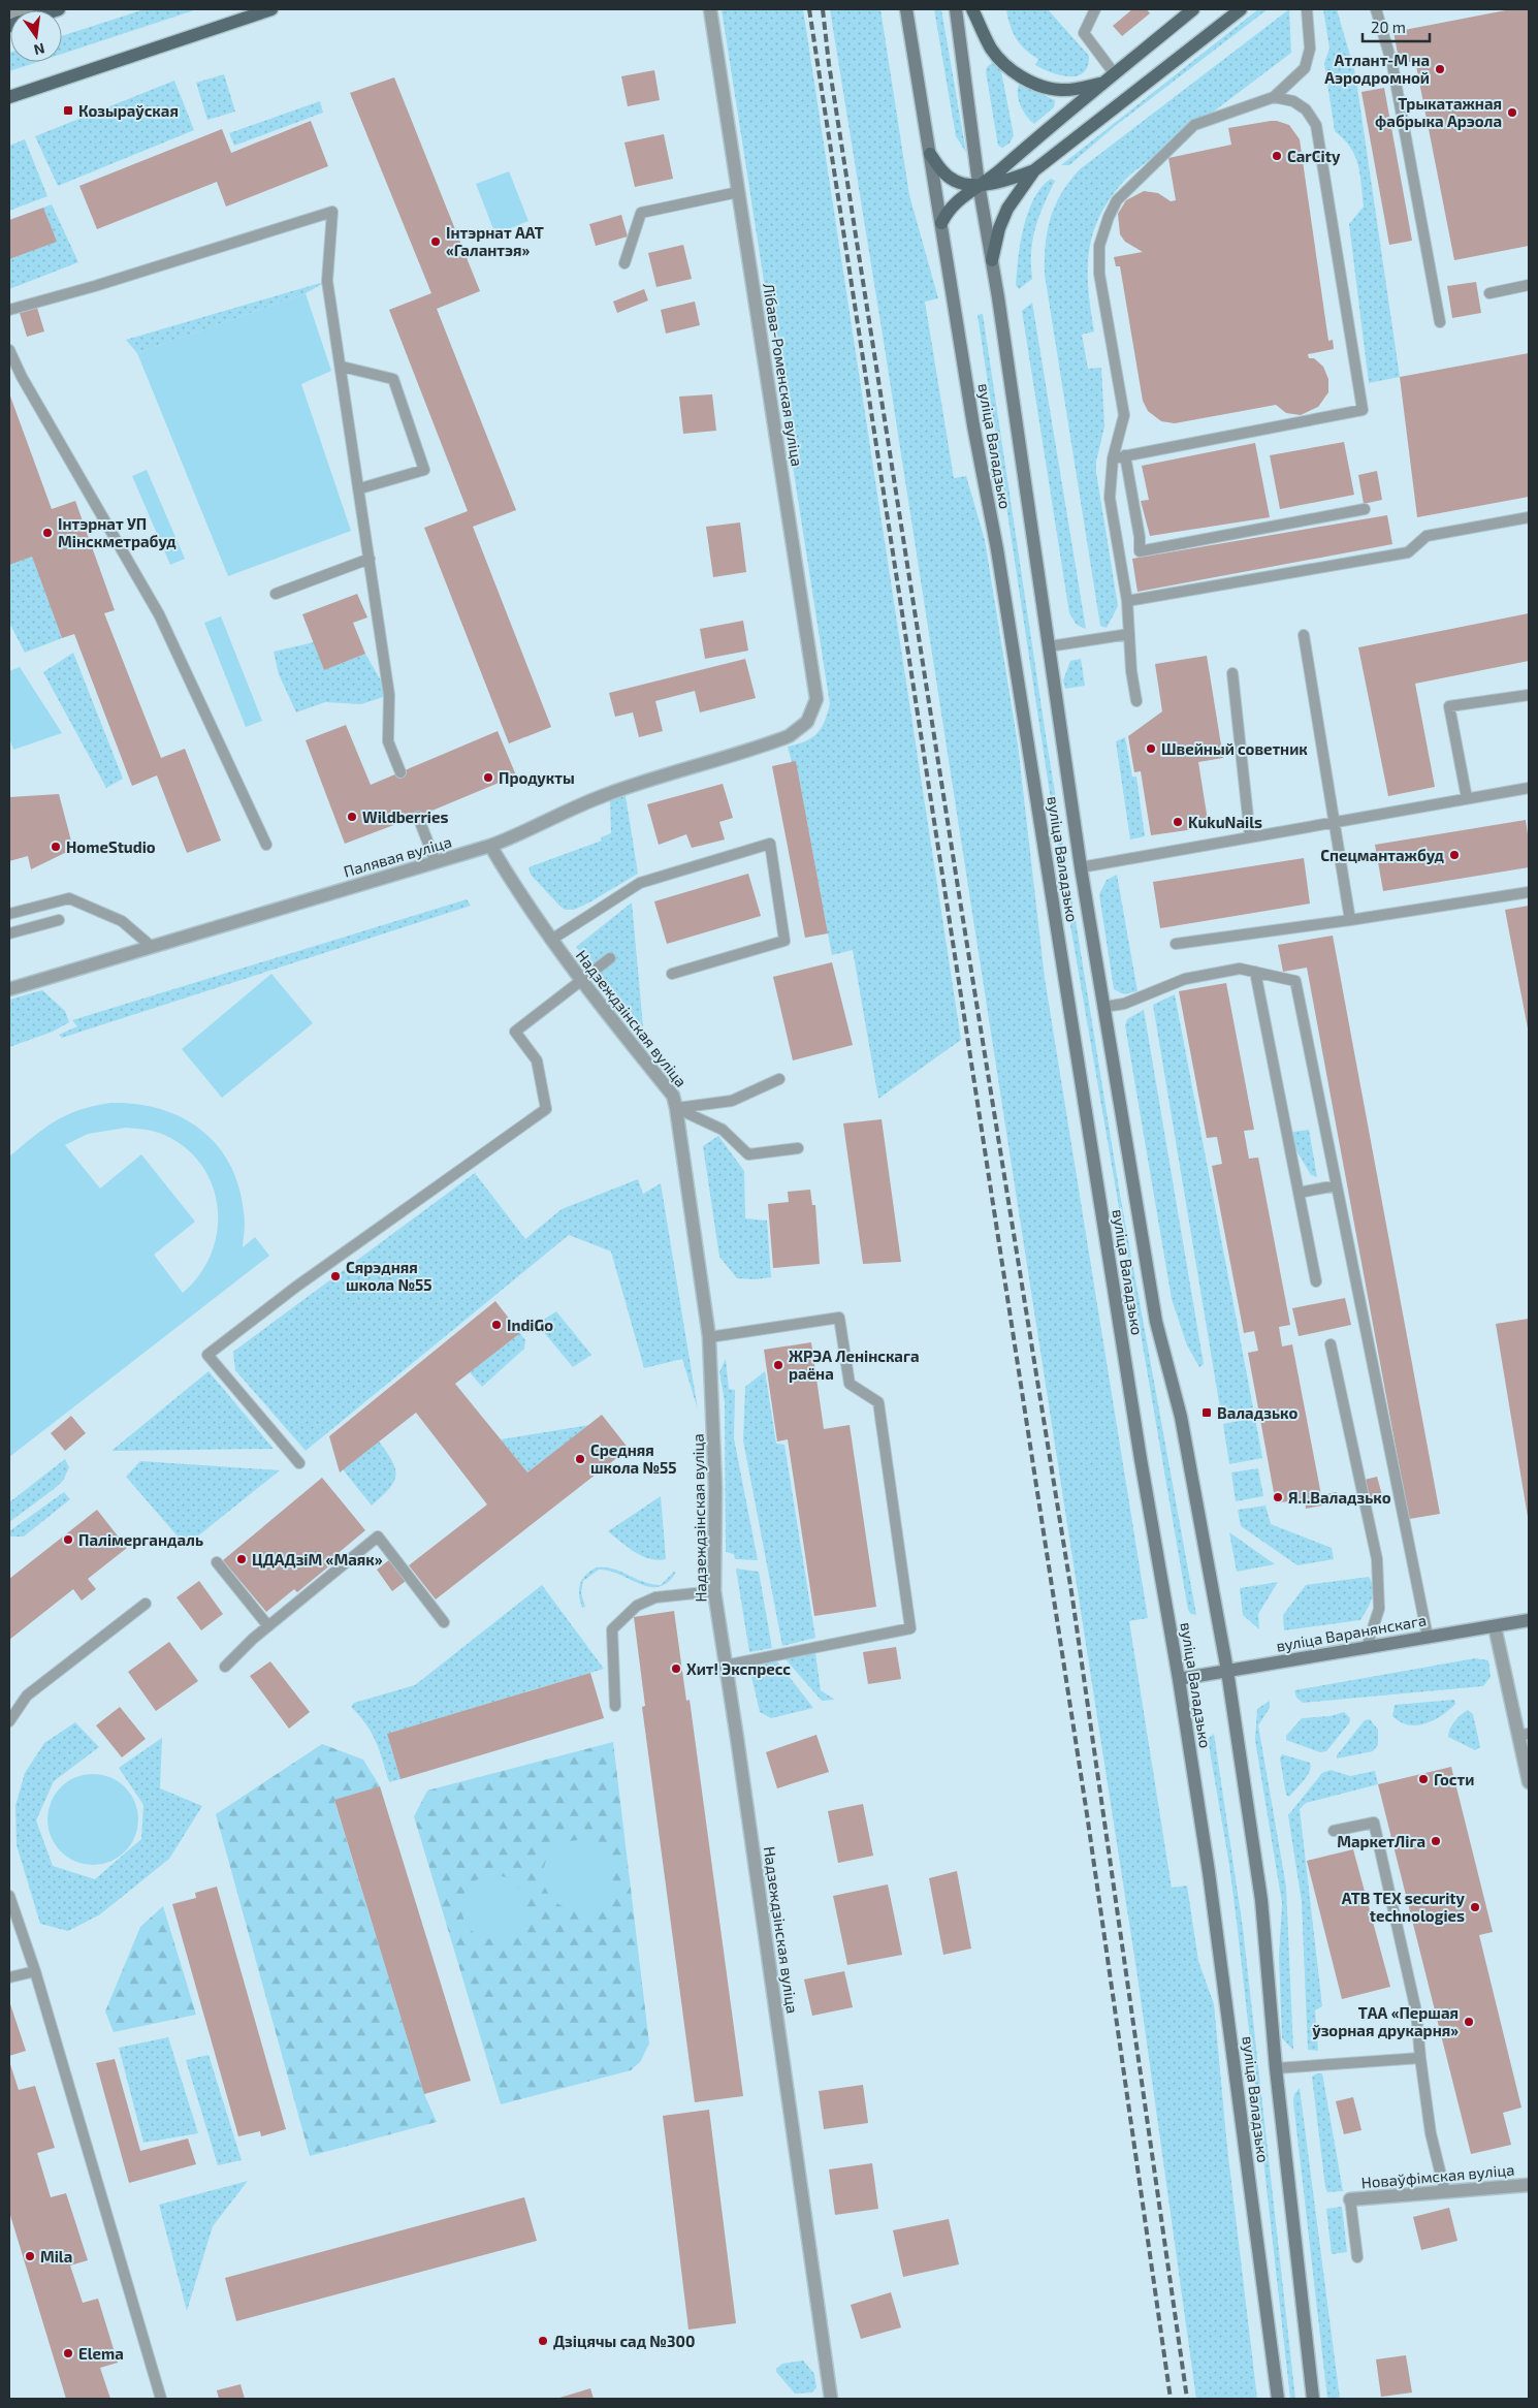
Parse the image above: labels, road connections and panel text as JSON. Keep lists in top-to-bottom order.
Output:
{
  "streets": {
    "main road": ["вуліца Валадзько", "вуліца Варанянскага"],
    "street": [
      "Лібава-Роменская вуліца",
      "Палявая вуліца",
      "Надзеждзінская вуліца",
      "Новаўфімская вуліца"
    ]
  },
  "crossings": [
    ["Лібава-Роменская вуліца", "Палявая вуліца"],
    ["вуліца Валадзько", "вуліца Варанянскага"],
    ["Палявая вуліца", "Надзеждзінская вуліца"]
  ],
  "places": {
    "other": [
      "Атлант-М на Аэродромной",
      "Трыкатажная фабрыка Арэола",
      "CarCity",
      "Інтэрнат ААТ «Галантэя»",
      "Інтэрнат УП Мінскметрабуд",
      "Швейный советник",
      "Продукты",
      "Wildberries",
      "KukuNails",
      "HomeStudio",
      "Спецмантажбуд",
      "Сярэдняя школа №55",
      "IndiGo",
      "ЖРЭА Ленінскага раёна",
      "Средняя школа №55",
      "Я.І.Валадзько",
      "Палімергандаль",
      "ЦДАДзіМ «Маяк»",
      "Хит! Экспресс",
      "Гости",
      "МаркетЛіга",
      "ATB TEX security technologies",
      "ТАА «Першая ўзорная друкарня»",
      "Mila",
      "Дзіцячы сад №300",
      "Elema"
    ],
    "transit": ["Козыраўская", "Валадзько"]
  },
  "scale_bar": "20 m",
  "north": "bottom"
}
